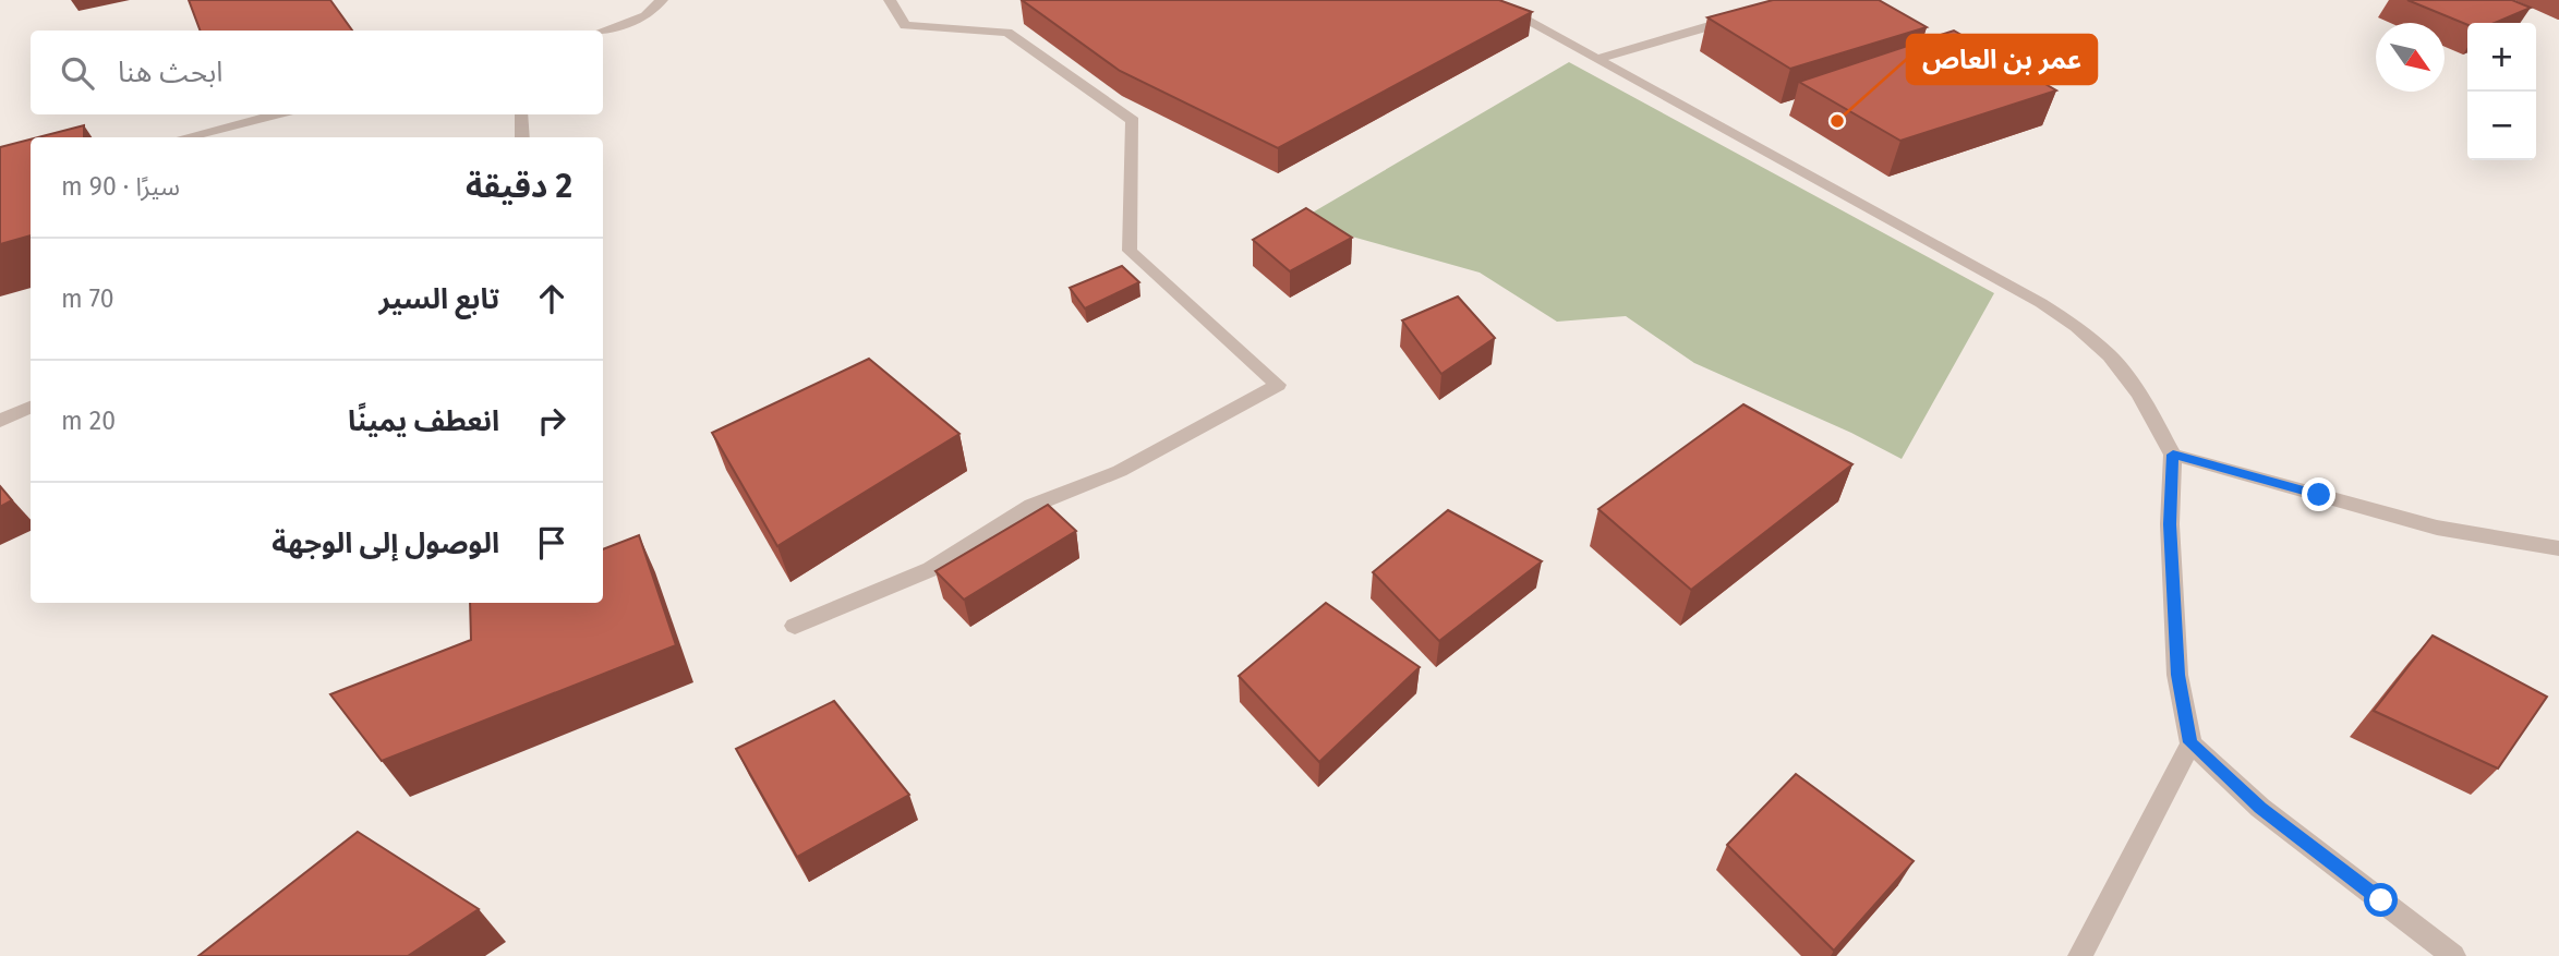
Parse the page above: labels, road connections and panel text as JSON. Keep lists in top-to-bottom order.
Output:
{
  "places": ["عمر بن العاص"],
  "north": "bottom right",
  "page": {
    "map_buttons": ["+", "−"],
    "search": "ابحث هنا",
    "heading": ["2 دقيقة", "سيرًا · 90 m"],
    "list": [
      ["تابع السير", "70 m"],
      ["انعطف يمينًا", "20 m"],
      "الوصول إلى الوجهة"
    ]
  }
}
